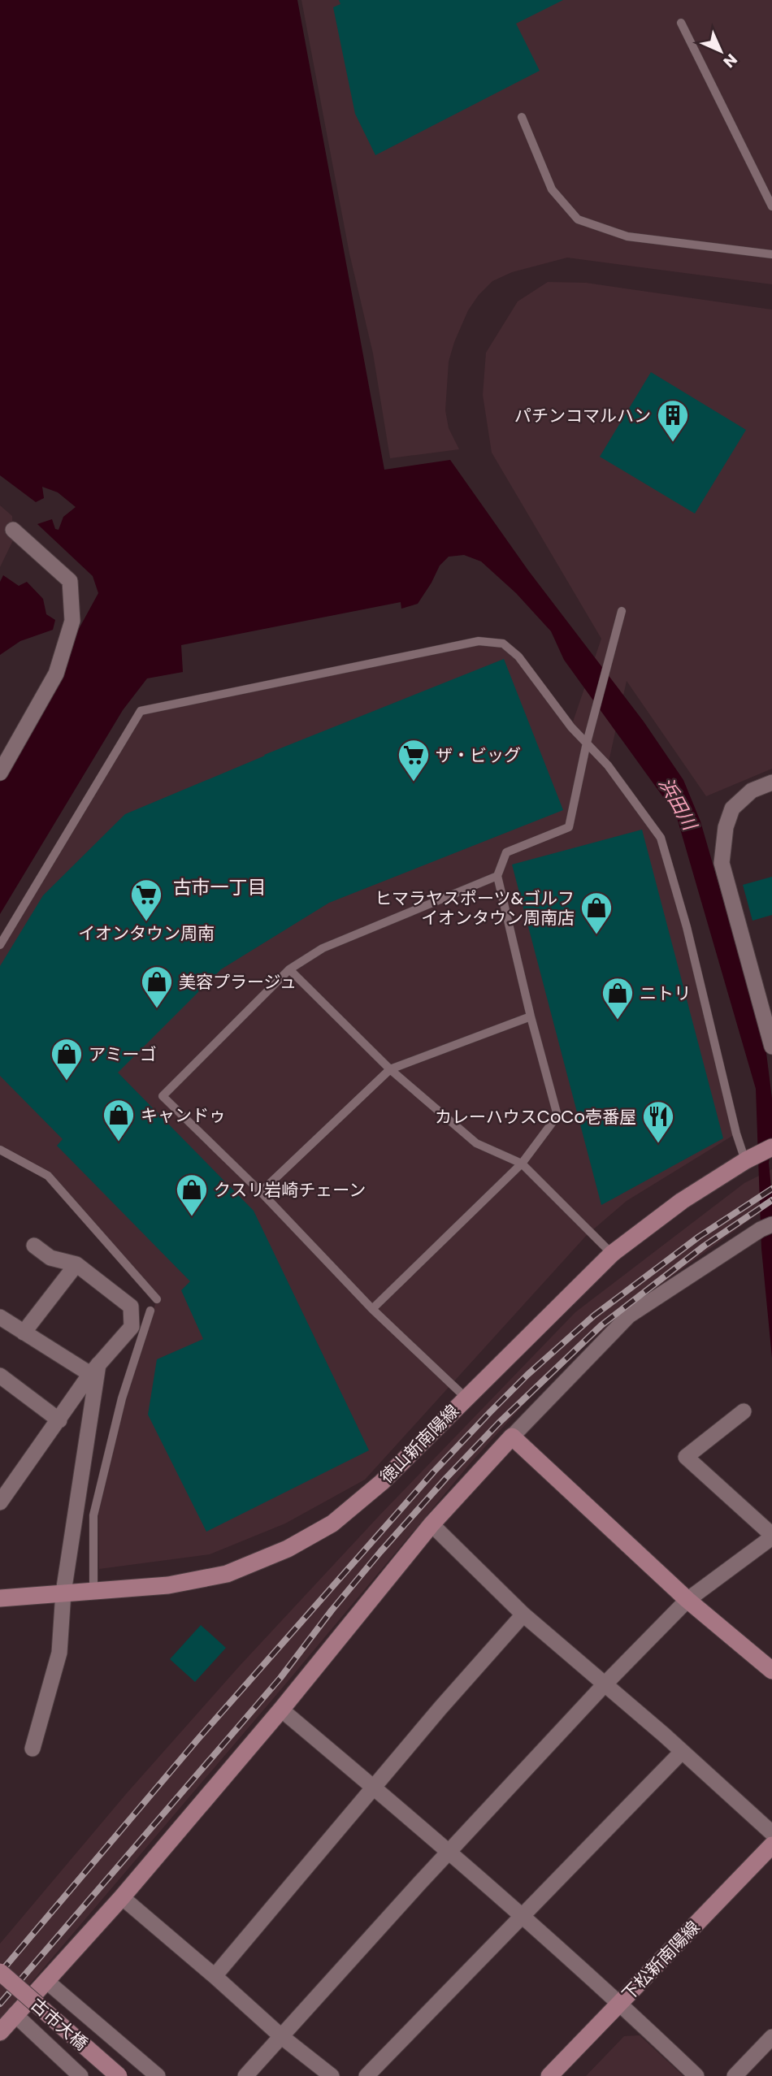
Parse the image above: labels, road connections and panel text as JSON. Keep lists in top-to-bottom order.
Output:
{
  "streets": {
    "street": ["徳山新南陽線", "下松新南陽線", "古市大橋"]
  },
  "districts": ["古市一丁目"],
  "water": ["浜田川"],
  "places": {
    "building": ["パチンコマルハン"],
    "supermarket": ["ザ・ビッグ", "イオンタウン周南"],
    "shop": [
      "ヒマラヤスポーツ&ゴルフ イオンタウン周南店",
      "美容プラージュ",
      "ニトリ",
      "アミーゴ",
      "キャンドゥ",
      "クスリ岩崎チェーン"
    ],
    "restaurant": ["カレーハウスCoCo壱番屋"]
  },
  "north": "bottom right"
}
